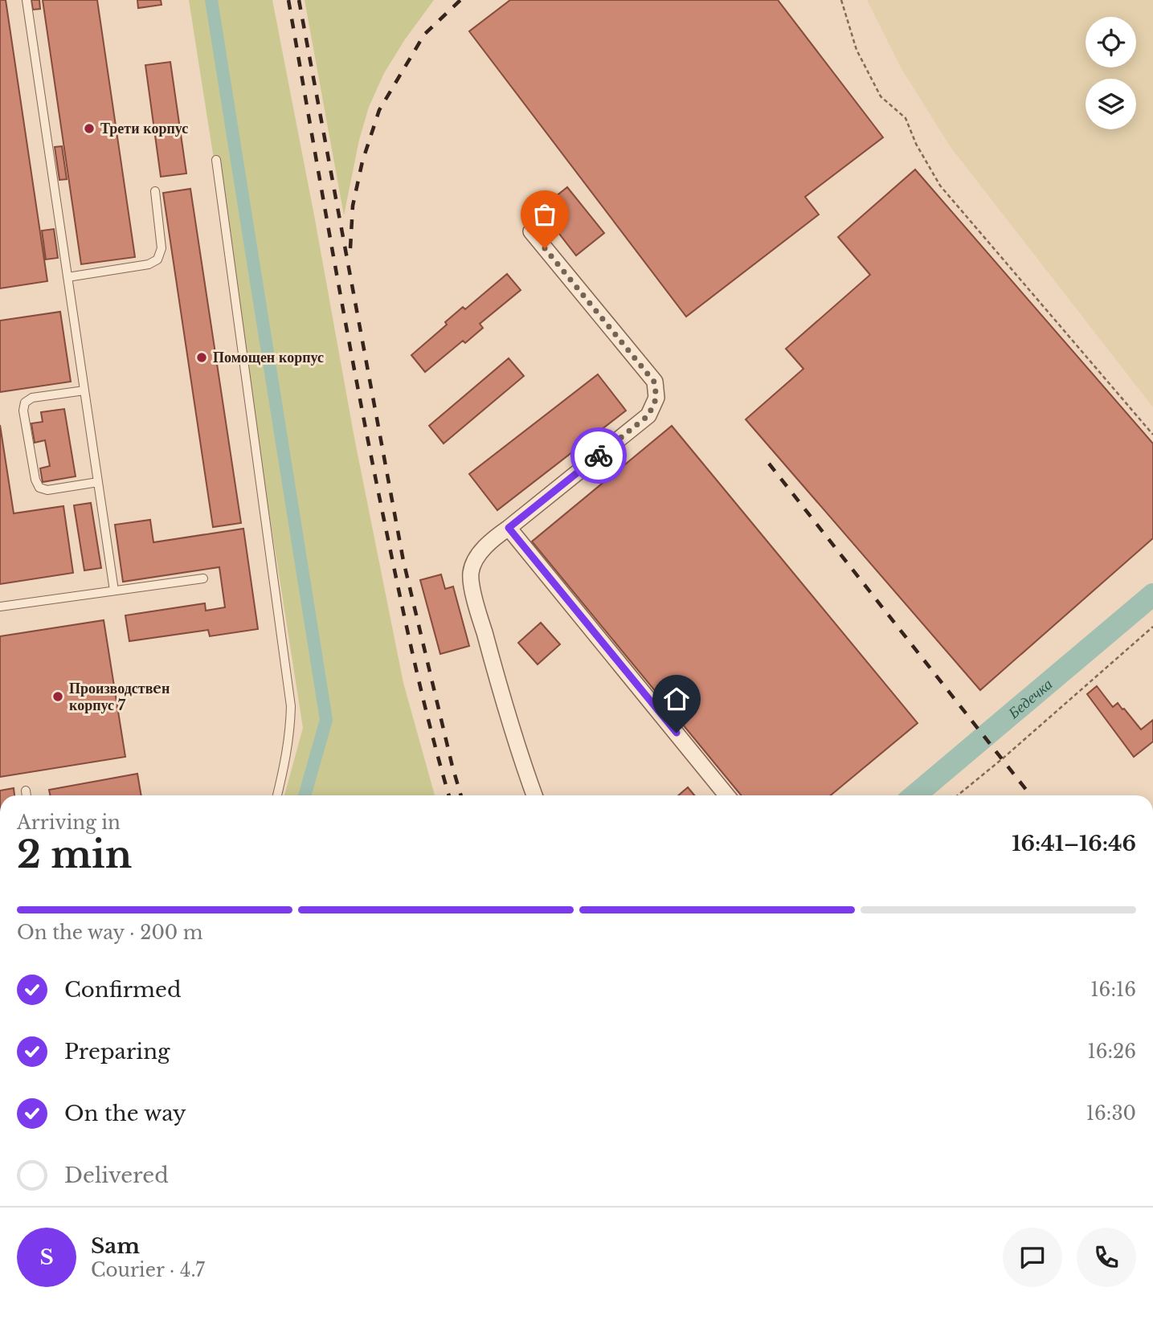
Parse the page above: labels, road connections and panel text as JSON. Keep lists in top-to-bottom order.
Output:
{
  "water": ["Бедечка"],
  "places": ["Трети корпус", "Помощен корпус", "Производствeн корпус 7"],
  "page": {
    "heading": ["2 min", "Arriving in", "16:41–16:46"],
    "panel": ["Sam", "Courier · 4.7"],
    "bar": "On the way · 200 m",
    "list": [
      ["Confirmed", "16:16"],
      ["Preparing", "16:26"],
      ["On the way", "16:30"],
      "Delivered"
    ],
    "round": "S"
  }
}
